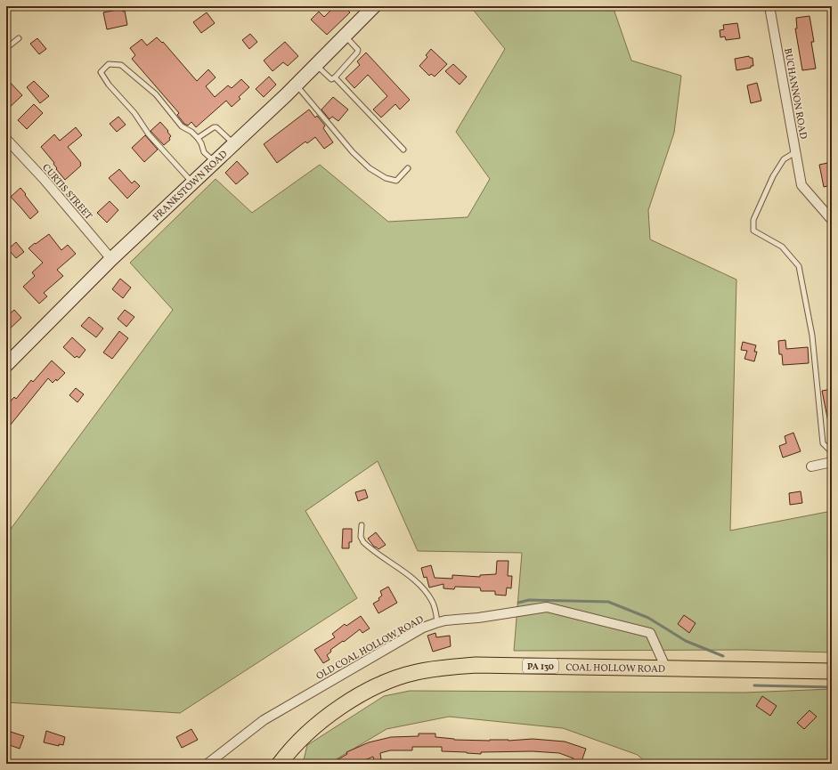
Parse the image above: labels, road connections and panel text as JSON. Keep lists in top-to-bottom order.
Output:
{
  "streets": {
    "main road": ["FRANKSTOWN ROAD", "PA 130", "COAL HOLLOW ROAD"],
    "street": ["BUCHANNON ROAD", "CURTIS STREET", "OLD COAL HOLLOW ROAD"]
  },
  "crossings": [
    ["FRANKSTOWN ROAD", "CURTIS STREET"],
    ["OLD COAL HOLLOW ROAD", "COAL HOLLOW ROAD"]
  ]
}
